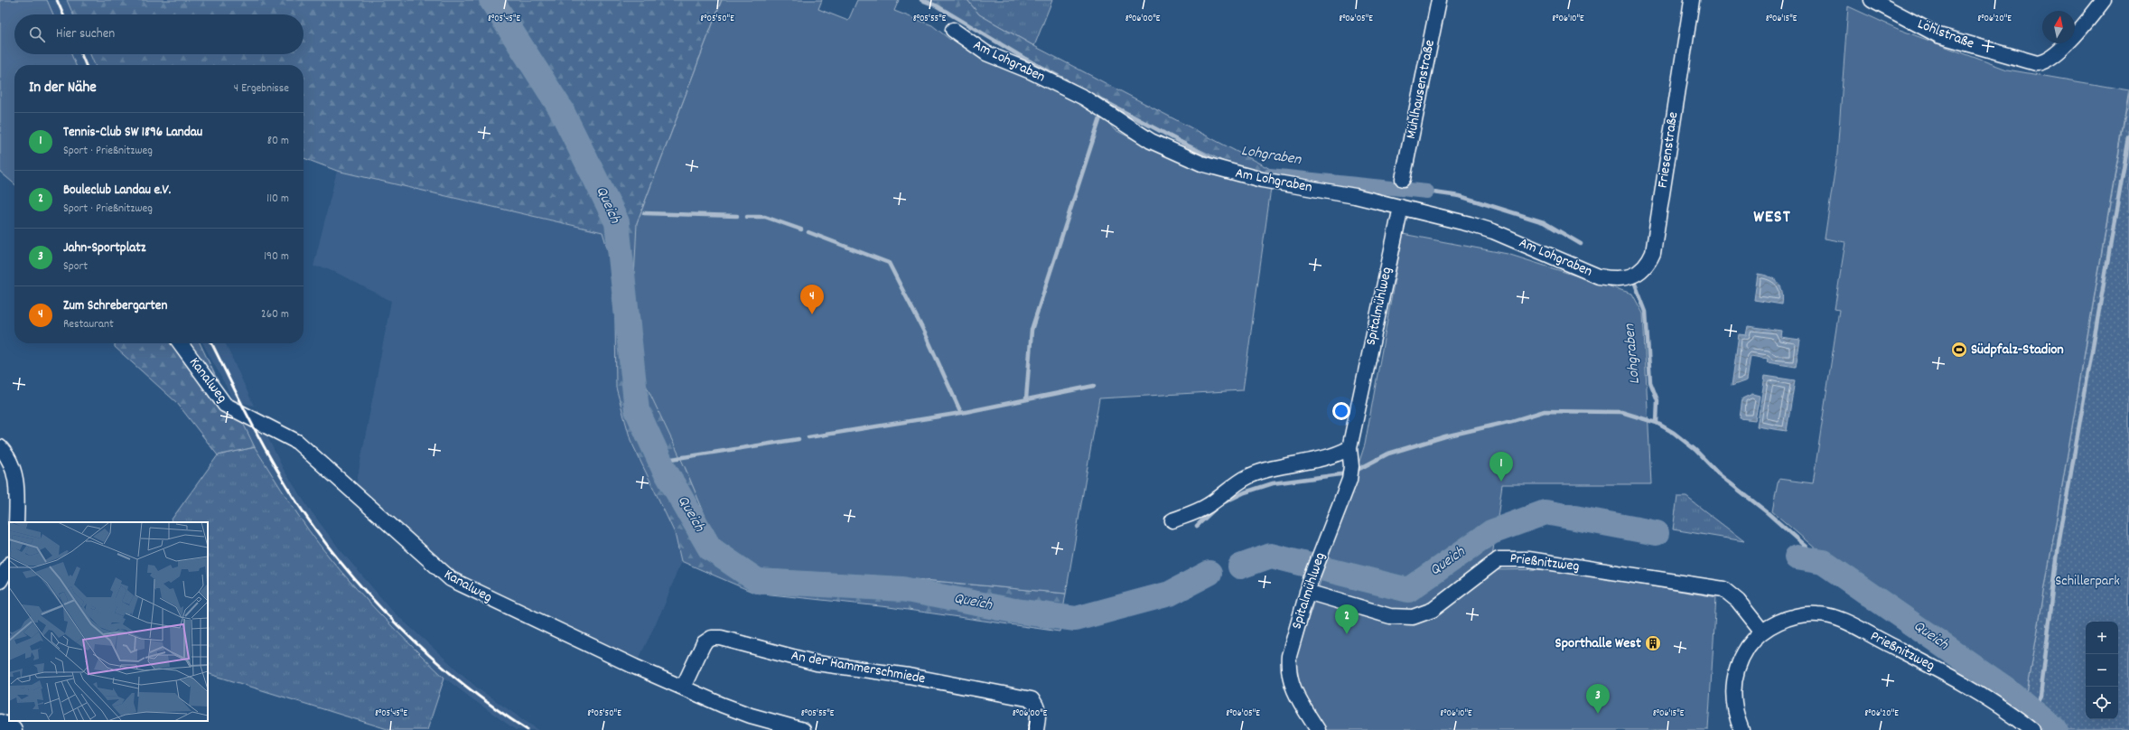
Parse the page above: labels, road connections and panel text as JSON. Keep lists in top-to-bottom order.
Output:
{
  "streets": {
    "street": [
      "Löhlstraße",
      "Am Lohgraben",
      "Mühlhausenstraße",
      "Friesenstraße",
      "Spitalmühlweg",
      "Kanalweg",
      "Prießnitzweg",
      "An der Hammerschmiede"
    ]
  },
  "crossings": [
    ["Am Lohgraben", "Friesenstraße"],
    ["Am Lohgraben", "Spitalmühlweg"],
    ["Spitalmühlweg", "Prießnitzweg"],
    ["Kanalweg", "An der Hammerschmiede"]
  ],
  "districts": ["WEST"],
  "water": ["Lohgraben", "Queich"],
  "parks": ["Schillerpark"],
  "places": {
    "sports": ["Südpfalz-Stadion"],
    "building": ["Sporthalle West"]
  },
  "north": "top",
  "page": {
    "search": "Hier suchen",
    "heading": ["In der Nähe", "4 Ergebnisse"],
    "list": [
      {
        "mark": "1",
        "name": "Tennis-Club SW 1896 Landau",
        "note": "Sport · Prießnitzweg",
        "value": "80 m"
      },
      {
        "mark": "2",
        "name": "Bouleclub Landau e.V.",
        "note": "Sport · Prießnitzweg",
        "value": "110 m"
      },
      {
        "mark": "3",
        "name": "Jahn-Sportplatz",
        "note": "Sport",
        "value": "190 m"
      },
      {
        "mark": "4",
        "name": "Zum Schrebergarten",
        "note": "Restaurant",
        "value": "260 m"
      }
    ],
    "pins": [
      "4",
      "1",
      "2",
      "3"
    ],
    "map_buttons": ["+", "−"]
  },
  "coordinates": [
    "8°06'00\"E",
    "8°06'15\"E",
    "8°05'45\"E",
    "8°05'50\"E",
    "8°05'55\"E",
    "8°06'05\"E",
    "8°06'10\"E",
    "8°06'20\"E"
  ]
}
